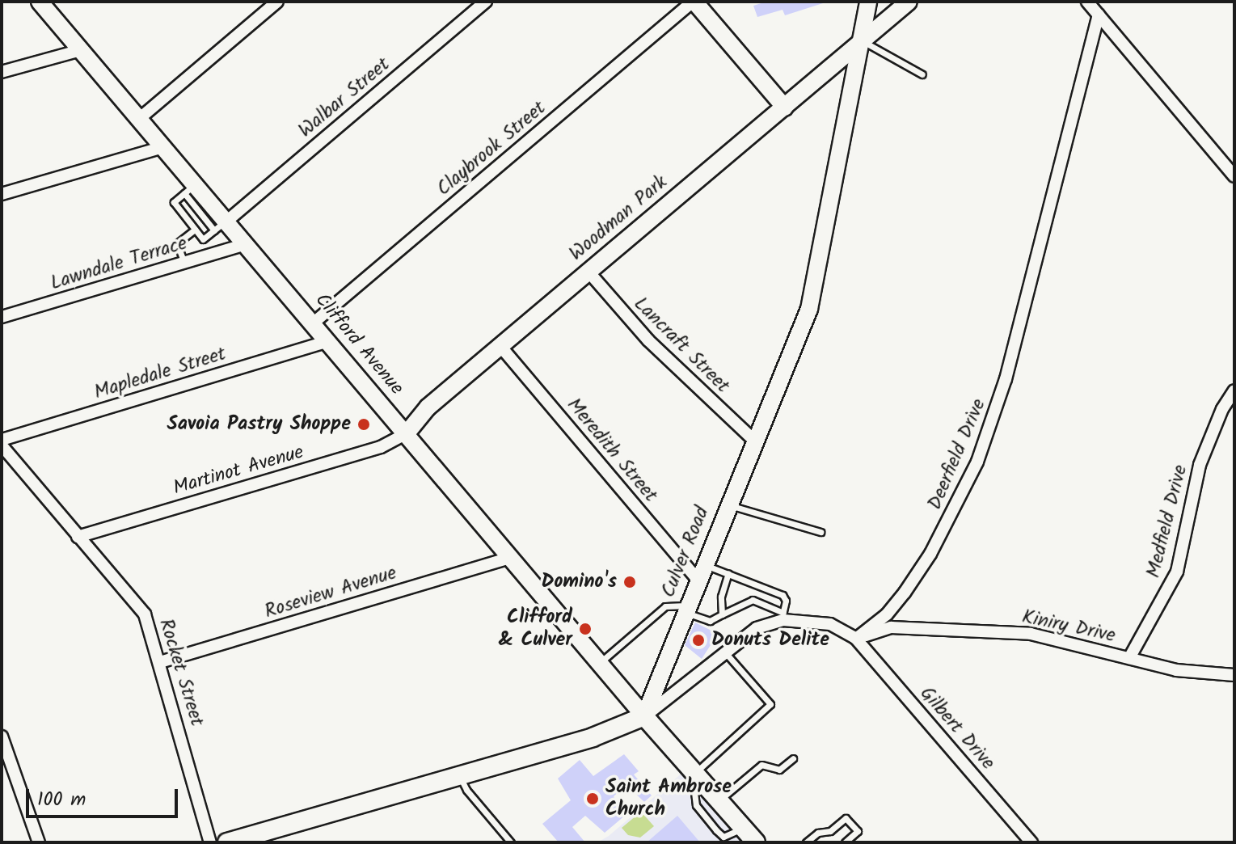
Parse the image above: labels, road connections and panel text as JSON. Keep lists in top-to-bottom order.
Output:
{
  "streets": {
    "main road": ["Woodman Park", "Clifford Avenue", "Culver Road"],
    "street": [
      "Walbar Street",
      "Claybrook Street",
      "Lawndale Terrace",
      "Lancraft Street",
      "Mapledale Street",
      "Meredith Street",
      "Deerfield Drive",
      "Martinot Avenue",
      "Medfield Drive",
      "Roseview Avenue",
      "Kiniry Drive",
      "Rocket Street",
      "Gilbert Drive"
    ]
  },
  "crossings": [
    ["Walbar Street", "Clifford Avenue"],
    ["Claybrook Street", "Clifford Avenue"],
    ["Woodman Park", "Clifford Avenue"],
    ["Woodman Park", "Lancraft Street"],
    ["Woodman Park", "Meredith Street"],
    ["Woodman Park", "Martinot Avenue"],
    ["Woodman Park", "Culver Road"],
    ["Lawndale Terrace", "Clifford Avenue"],
    ["Clifford Avenue", "Mapledale Street"],
    ["Clifford Avenue", "Martinot Avenue"],
    ["Clifford Avenue", "Culver Road"],
    ["Clifford Avenue", "Roseview Avenue"],
    ["Lancraft Street", "Culver Road"],
    ["Meredith Street", "Culver Road"],
    ["Deerfield Drive", "Kiniry Drive"],
    ["Deerfield Drive", "Gilbert Drive"],
    ["Martinot Avenue", "Rocket Street"],
    ["Medfield Drive", "Kiniry Drive"],
    ["Roseview Avenue", "Rocket Street"],
    ["Kiniry Drive", "Gilbert Drive"]
  ],
  "places": [
    "Savoia Pastry Shoppe",
    "Domino's",
    "Clifford & Culver",
    "Donuts Delite",
    "Saint Ambrose Church"
  ],
  "scale_bar": "100 m"
}
